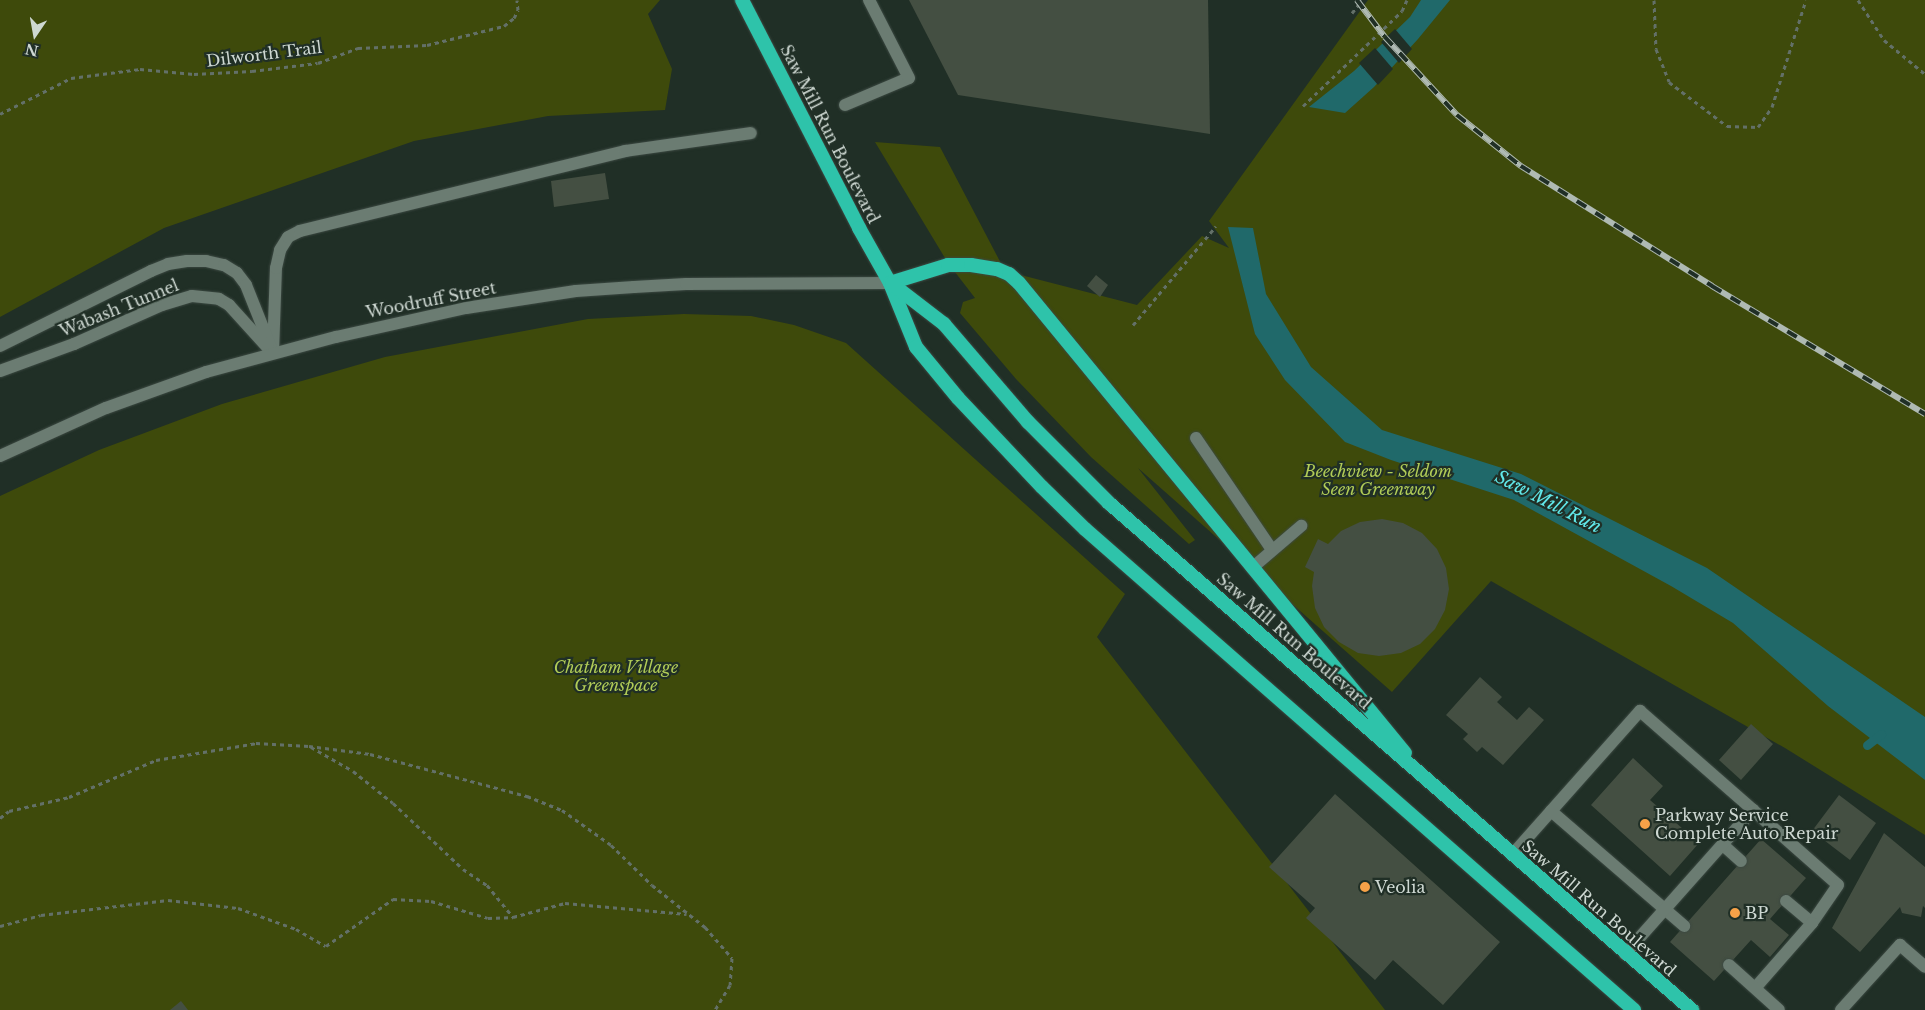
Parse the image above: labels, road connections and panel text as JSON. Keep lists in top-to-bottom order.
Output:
{
  "streets": {
    "highway": ["Saw Mill Run Boulevard"],
    "street": ["Woodruff Street", "Wabash Tunnel"],
    "path": ["Dilworth Trail"]
  },
  "crossings": [
    ["Saw Mill Run Boulevard", "Woodruff Street"],
    ["Woodruff Street", "Wabash Tunnel"]
  ],
  "water": ["Saw Mill Run"],
  "parks": ["Beechview - Seldom Seen Greenway", "Chatham Village Greenspace"],
  "places": ["Parkway Service Complete Auto Repair", "Veolia", "BP"],
  "north": "bottom"
}
